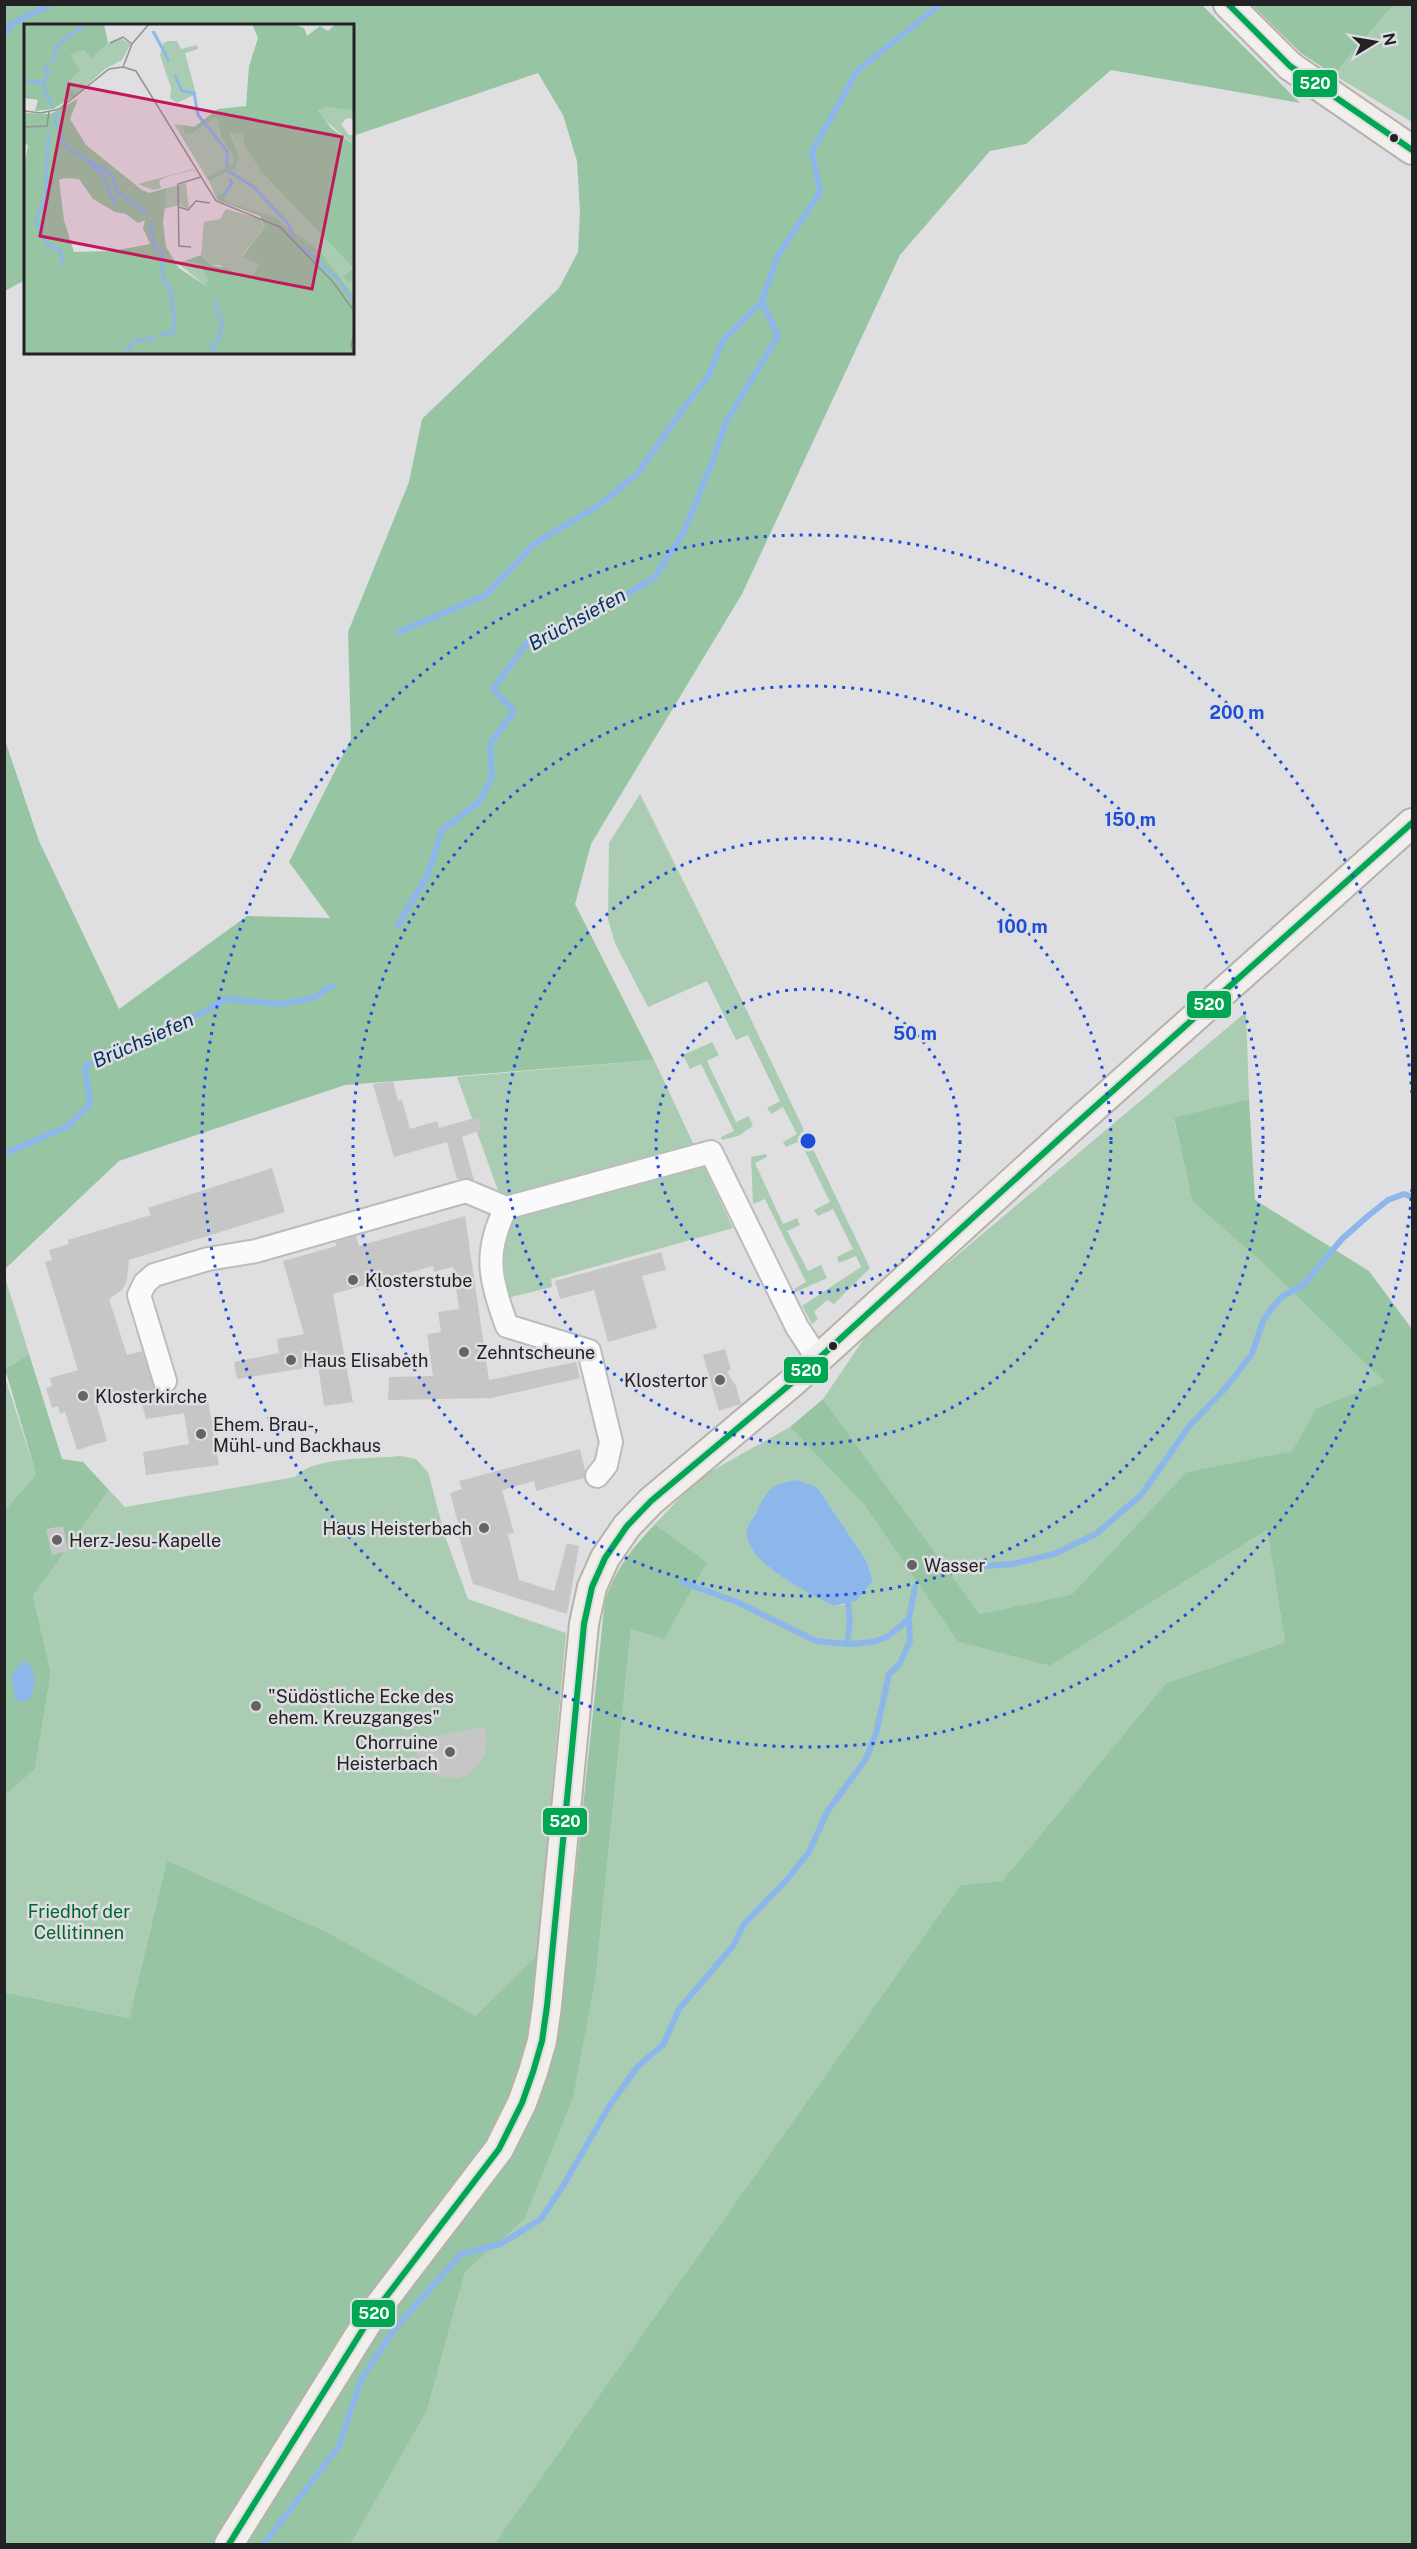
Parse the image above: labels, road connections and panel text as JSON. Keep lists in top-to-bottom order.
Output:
{
  "water": ["Brüchsiefen"],
  "parks": ["Friedhof der Cellitinnen"],
  "places": [
    "Klosterstube",
    "Zehntscheune",
    "Haus Elisabeth",
    "Klostertor",
    "Klosterkirche",
    "Ehem. Brau-, Mühl- und Backhaus",
    "Haus Heisterbach",
    "Herz-Jesu-Kapelle",
    "Wasser",
    "\"Südöstliche Ecke des ehem. Kreuzganges\"",
    "Chorruine Heisterbach"
  ],
  "lines": ["transit line 520"],
  "north": "right",
  "rings": [
    "200 m",
    "150 m",
    "100 m",
    "50 m"
  ]
}
